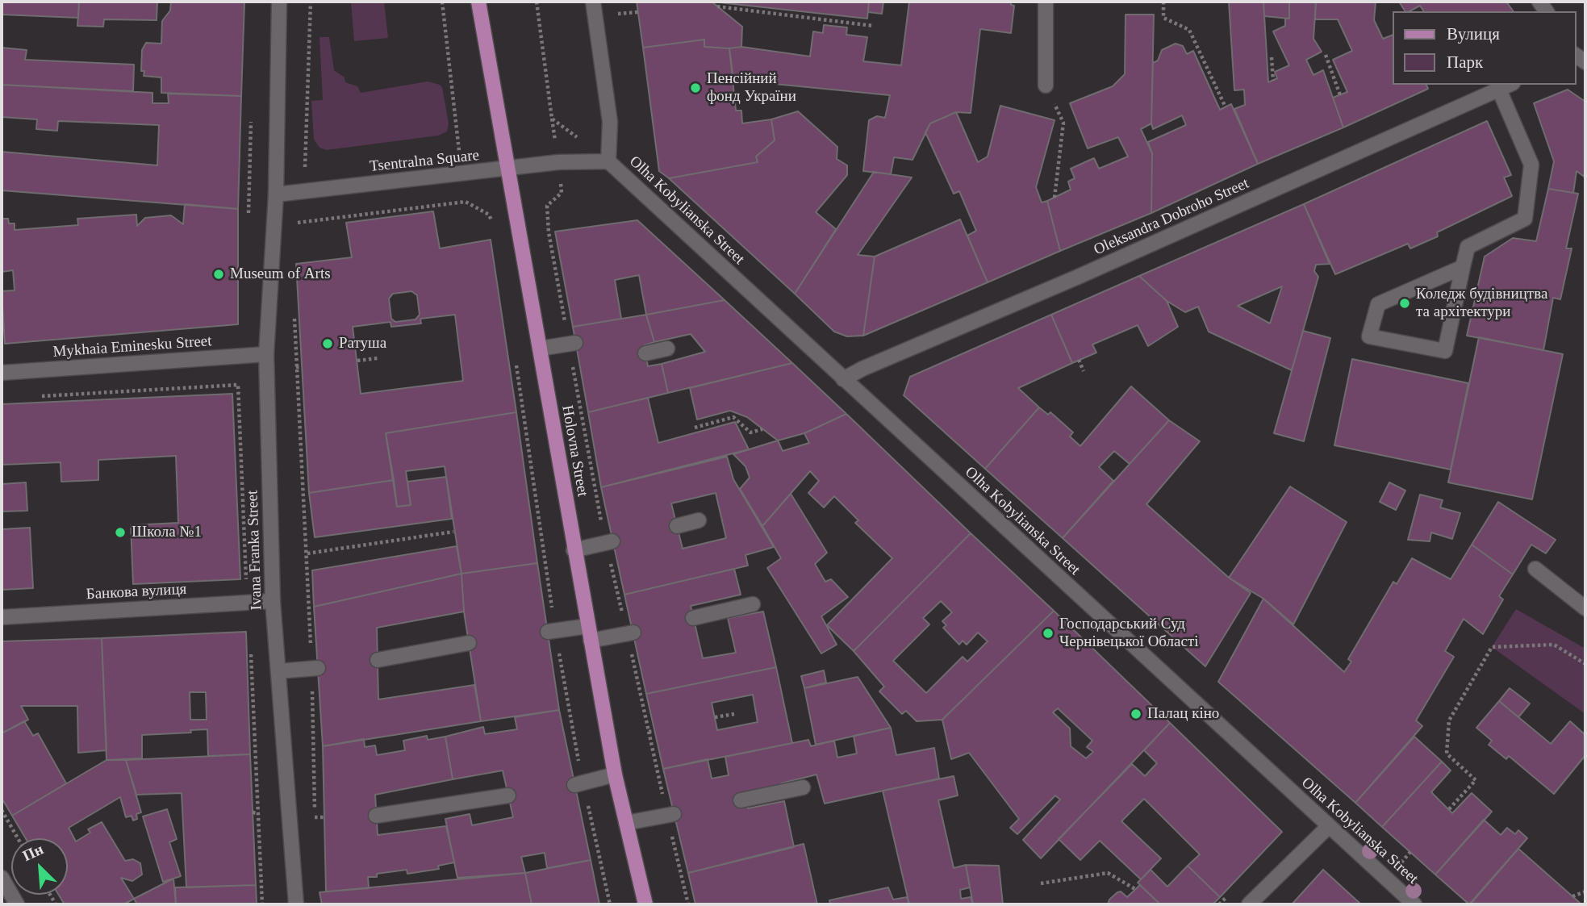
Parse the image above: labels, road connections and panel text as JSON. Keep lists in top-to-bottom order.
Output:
{
  "streets": {
    "main road": ["Holovna Street"],
    "street": [
      "Tsentralna Square",
      "Olha Kobylianska Street",
      "Oleksandra Dobroho Street",
      "Mykhaia Eminesku Street",
      "Ivana Franka Street",
      "Банкова вулиця"
    ]
  },
  "crossings": [
    ["Tsentralna Square", "Olha Kobylianska Street"],
    ["Tsentralna Square", "Holovna Street"],
    ["Tsentralna Square", "Ivana Franka Street"],
    ["Olha Kobylianska Street", "Oleksandra Dobroho Street"],
    ["Mykhaia Eminesku Street", "Ivana Franka Street"],
    ["Ivana Franka Street", "Банкова вулиця"]
  ],
  "places": [
    "Пенсійний фонд України",
    "Museum of Arts",
    "Коледж будівництва та архітектури",
    "Ратуша",
    "Школа №1",
    "Господарський Суд Чернівецької Області",
    "Палац кіно"
  ],
  "legend": ["Вулиця", "Парк"],
  "north": "top left"
}
